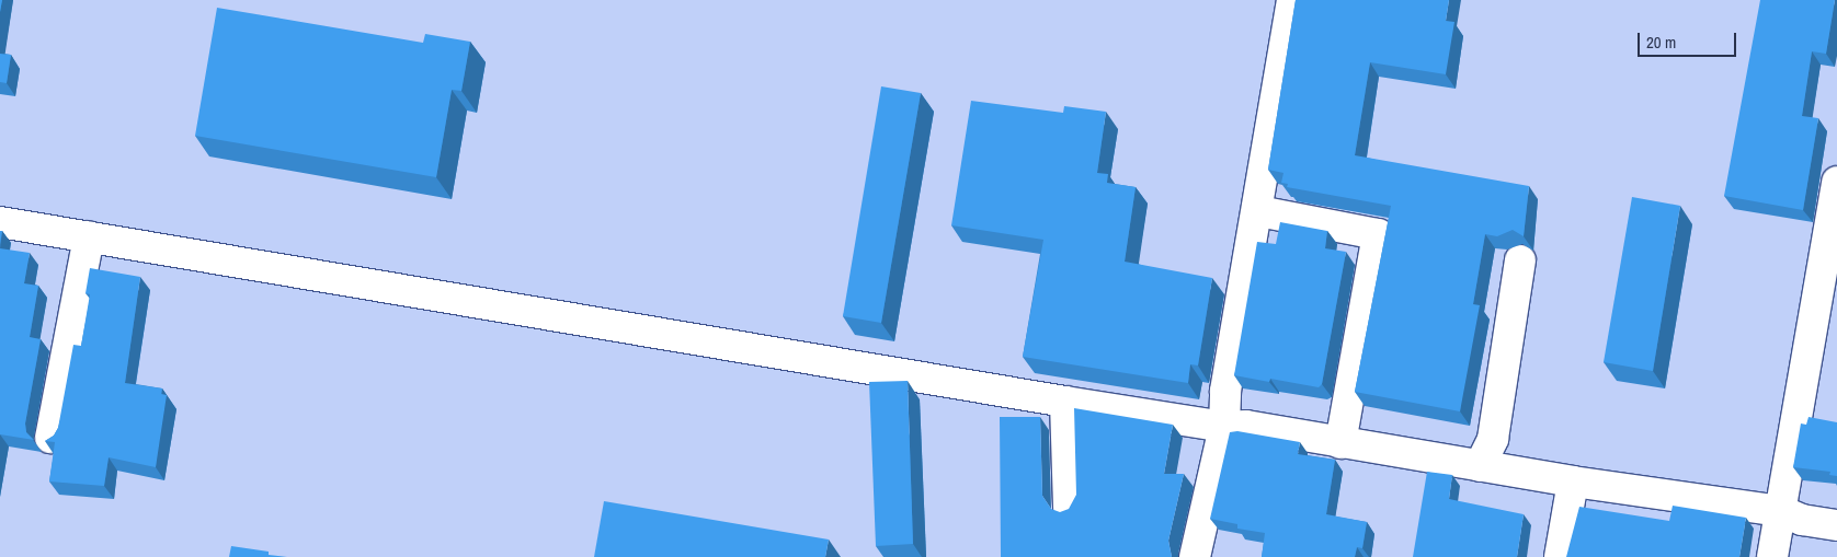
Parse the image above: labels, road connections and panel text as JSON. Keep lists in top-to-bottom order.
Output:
{
  "scale_bar": "20 m"
}
